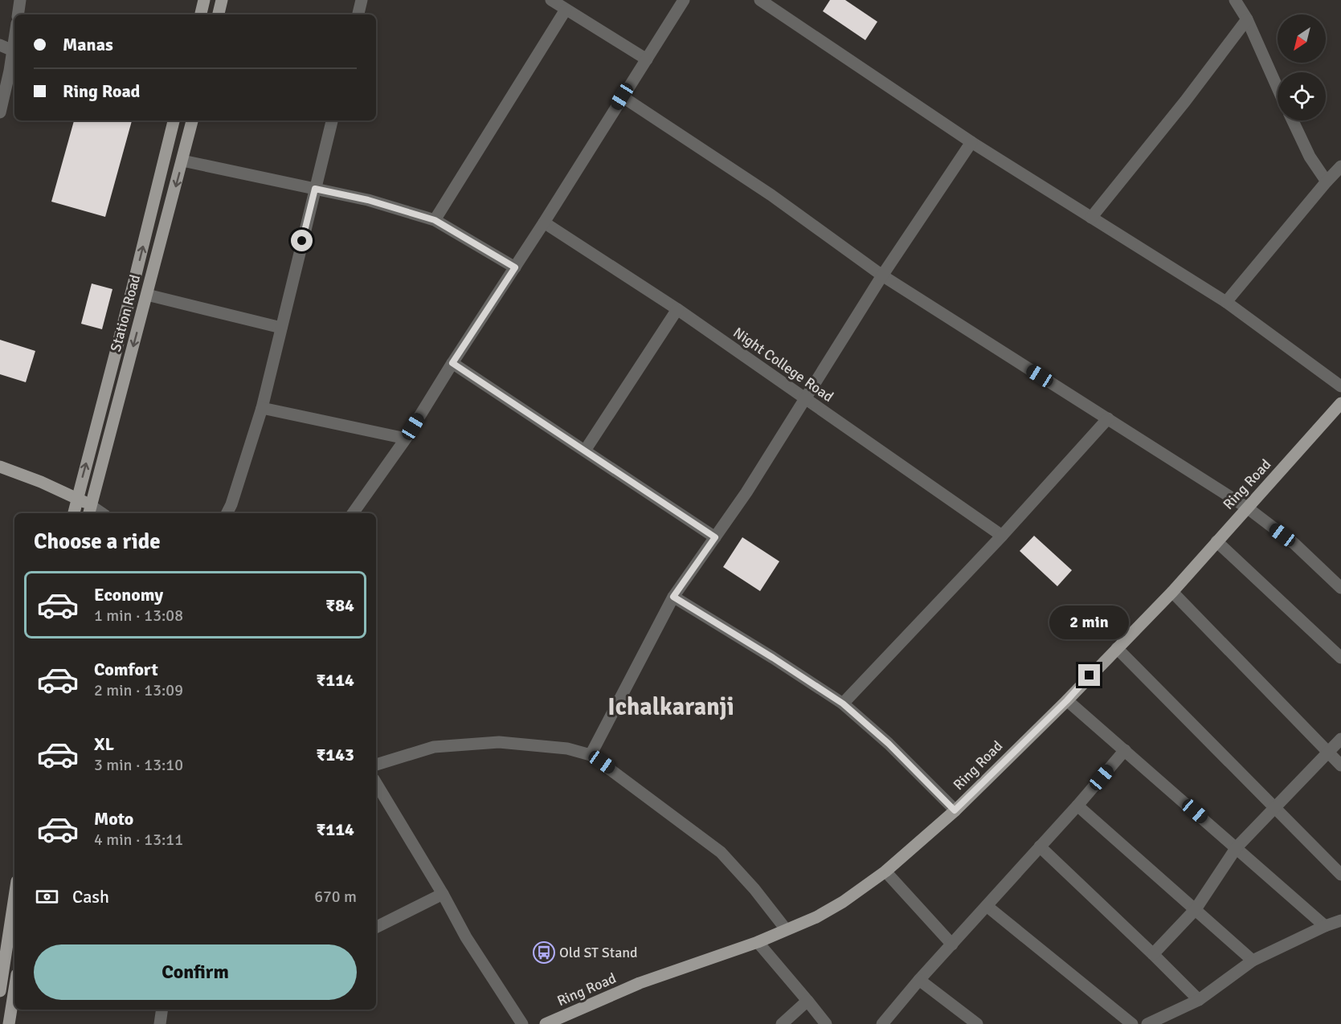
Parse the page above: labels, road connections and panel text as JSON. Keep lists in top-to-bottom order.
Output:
{
  "streets": {
    "main road": ["Station Road", "Ring Road"],
    "street": ["Night College Road"]
  },
  "districts": ["Ichalkaranji"],
  "places": {
    "bus stop": ["Old ST Stand"]
  },
  "north": "bottom left",
  "page": {
    "banner": ["Manas", "Ring Road"],
    "heading": "Choose a ride",
    "list": [
      {
        "name": "Economy",
        "note": "1 min · 13:08",
        "value": "₹84"
      },
      {
        "name": "Comfort",
        "note": "2 min · 13:09",
        "value": "₹114"
      },
      {
        "name": "XL",
        "note": "3 min · 13:10",
        "value": "₹143"
      },
      {
        "name": "Moto",
        "note": "4 min · 13:11",
        "value": "₹114"
      }
    ],
    "bubble": "2 min",
    "pay": ["Cash", "670 m"],
    "buttons": "Confirm"
  }
}
